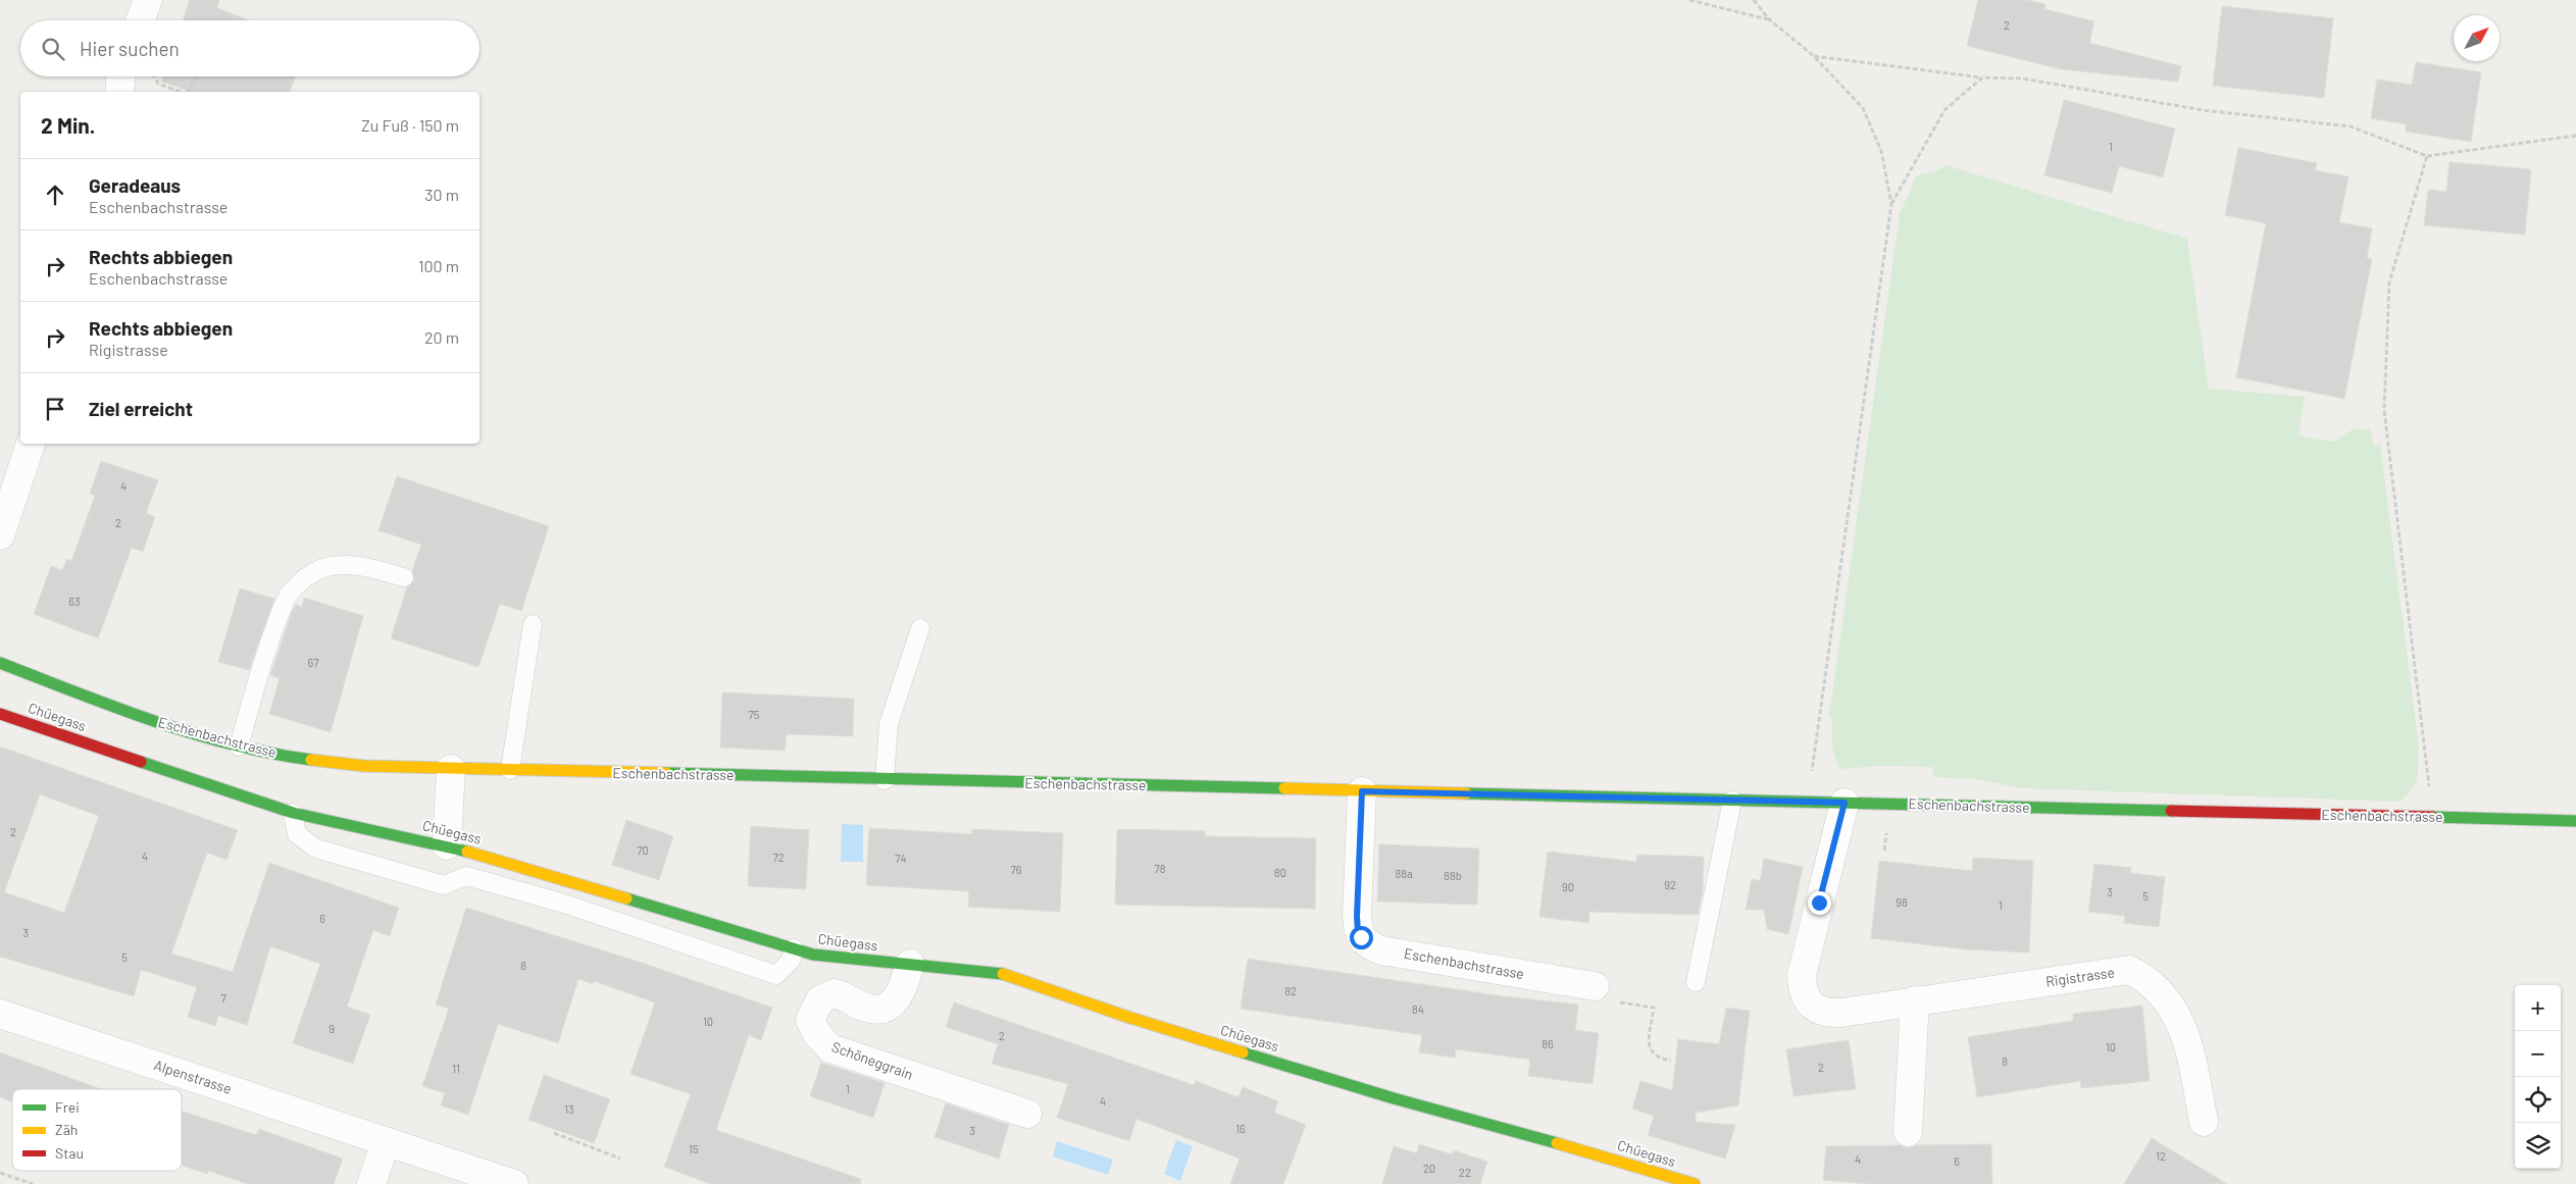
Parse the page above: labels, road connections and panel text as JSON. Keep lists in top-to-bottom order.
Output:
{
  "streets": {
    "street": [
      "Chüegass",
      "Eschenbachstrasse",
      "Rigistrasse",
      "Schöneggrain",
      "Alpenstrasse"
    ]
  },
  "crossings": [
    ["Chüegass", "Schöneggrain"],
    ["Eschenbachstrasse", "Rigistrasse"]
  ],
  "house_numbers": [
    "2",
    "1",
    "4",
    "2",
    "63",
    "67",
    "75",
    "2",
    "70",
    "4",
    "72",
    "74",
    "78",
    "76",
    "80",
    "88a",
    "88b",
    "92",
    "90",
    "3",
    "5",
    "98",
    "1",
    "6",
    "3",
    "5",
    "8",
    "82",
    "7",
    "84",
    "10",
    "9",
    "2",
    "86",
    "10",
    "8",
    "2",
    "11",
    "1",
    "4",
    "13",
    "16",
    "3",
    "15",
    "12",
    "4",
    "6",
    "20",
    "22"
  ],
  "legend": ["Frei", "Zäh", "Stau"],
  "north": "top right",
  "page": {
    "search": "Hier suchen",
    "heading": ["2 Min.", "Zu Fuß · 150 m"],
    "list": [
      ["Geradeaus", "Eschenbachstrasse", "30 m"],
      ["Rechts abbiegen", "Eschenbachstrasse", "100 m"],
      ["Rechts abbiegen", "Rigistrasse", "20 m"],
      "Ziel erreicht"
    ],
    "map_buttons": ["+", "−"]
  }
}
